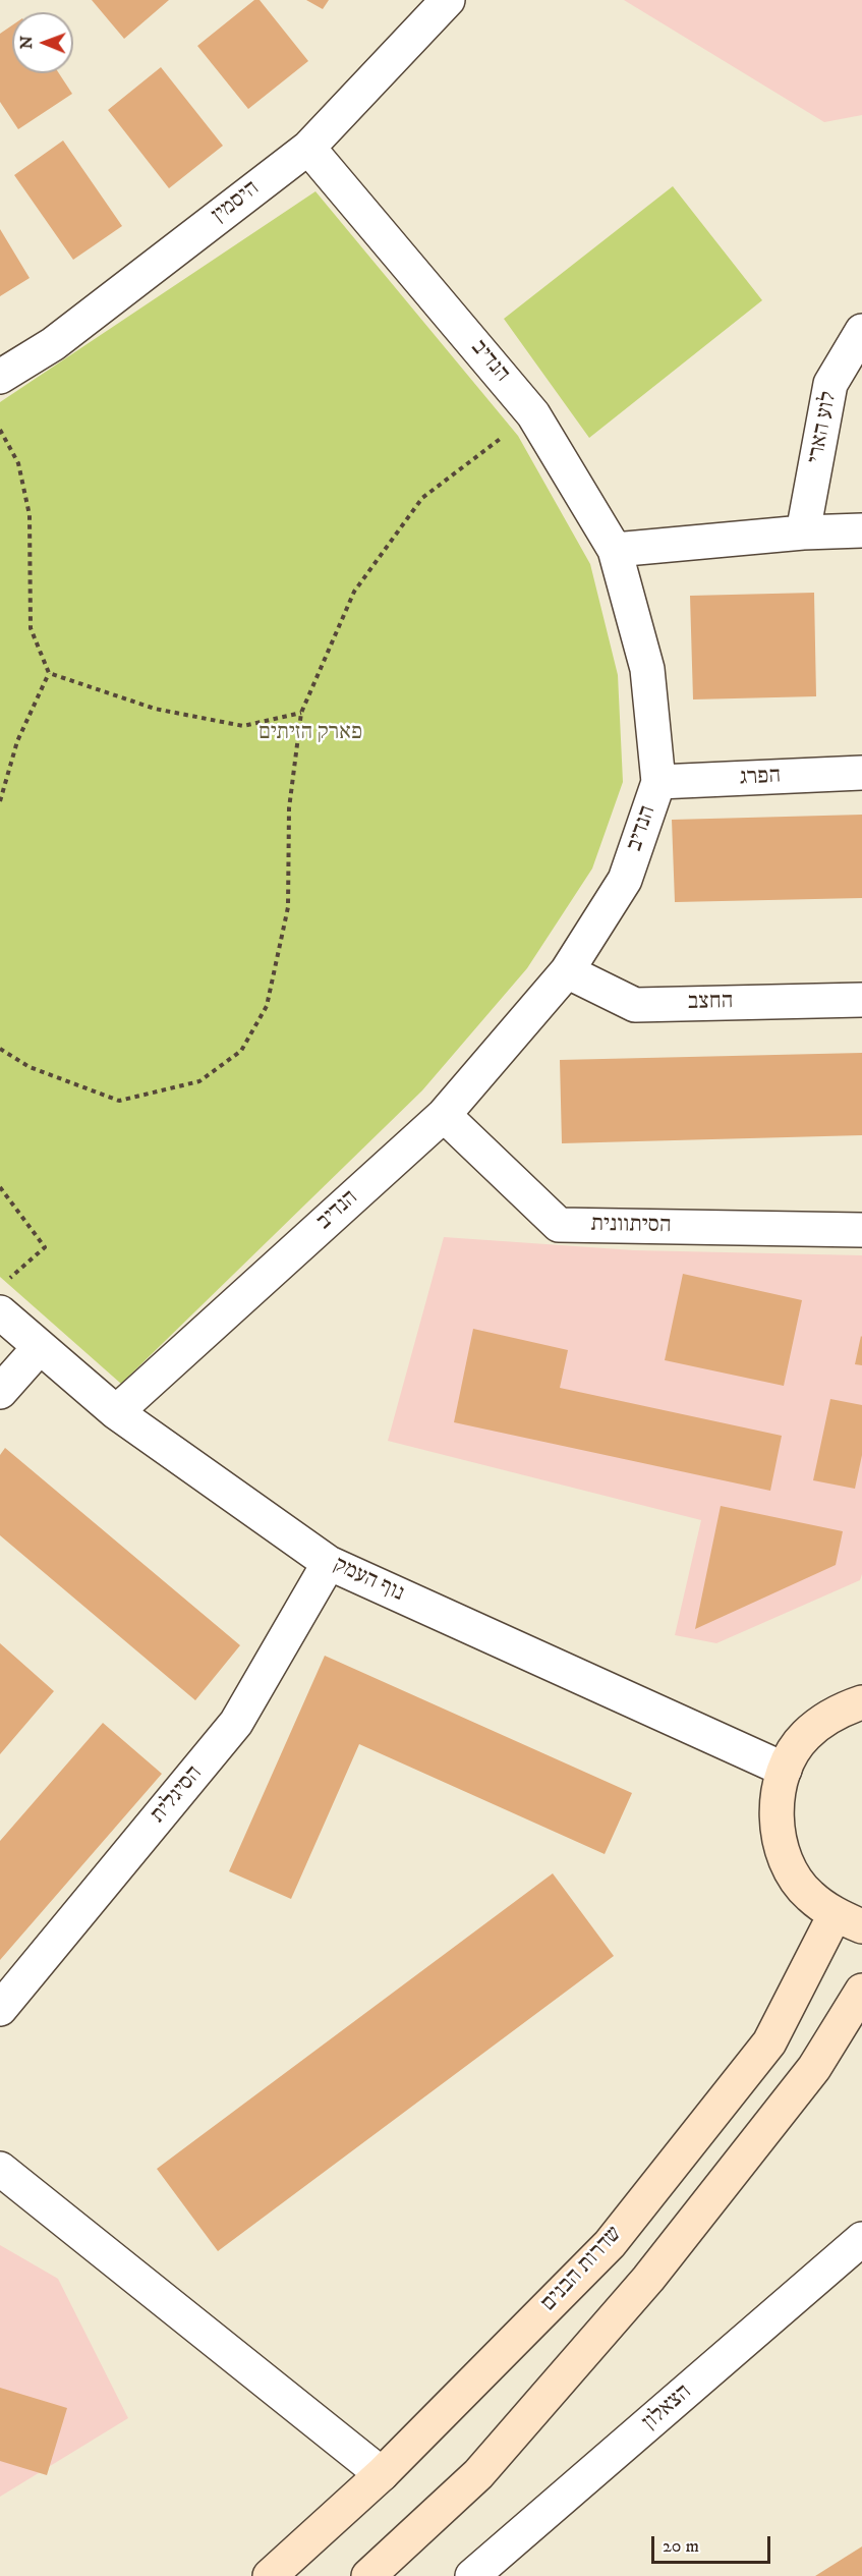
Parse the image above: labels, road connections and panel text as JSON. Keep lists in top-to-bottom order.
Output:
{
  "streets": {
    "main road": ["שדרות הבנים"],
    "street": [
      "היסמין",
      "הנדיב",
      "לוע הארי",
      "הפרג",
      "החצב",
      "הסיתוונית",
      "נוף העמק",
      "הסיגלית",
      "הצאלון"
    ]
  },
  "crossings": [
    ["היסמין", "הנדיב"],
    ["הנדיב", "הפרג"],
    ["הנדיב", "החצב"],
    ["הנדיב", "הסיתוונית"],
    ["הנדיב", "נוף העמק"],
    ["נוף העמק", "הסיגלית"]
  ],
  "parks": ["פארק הזיתים"],
  "scale_bar": "20 m",
  "north": "left"
}
